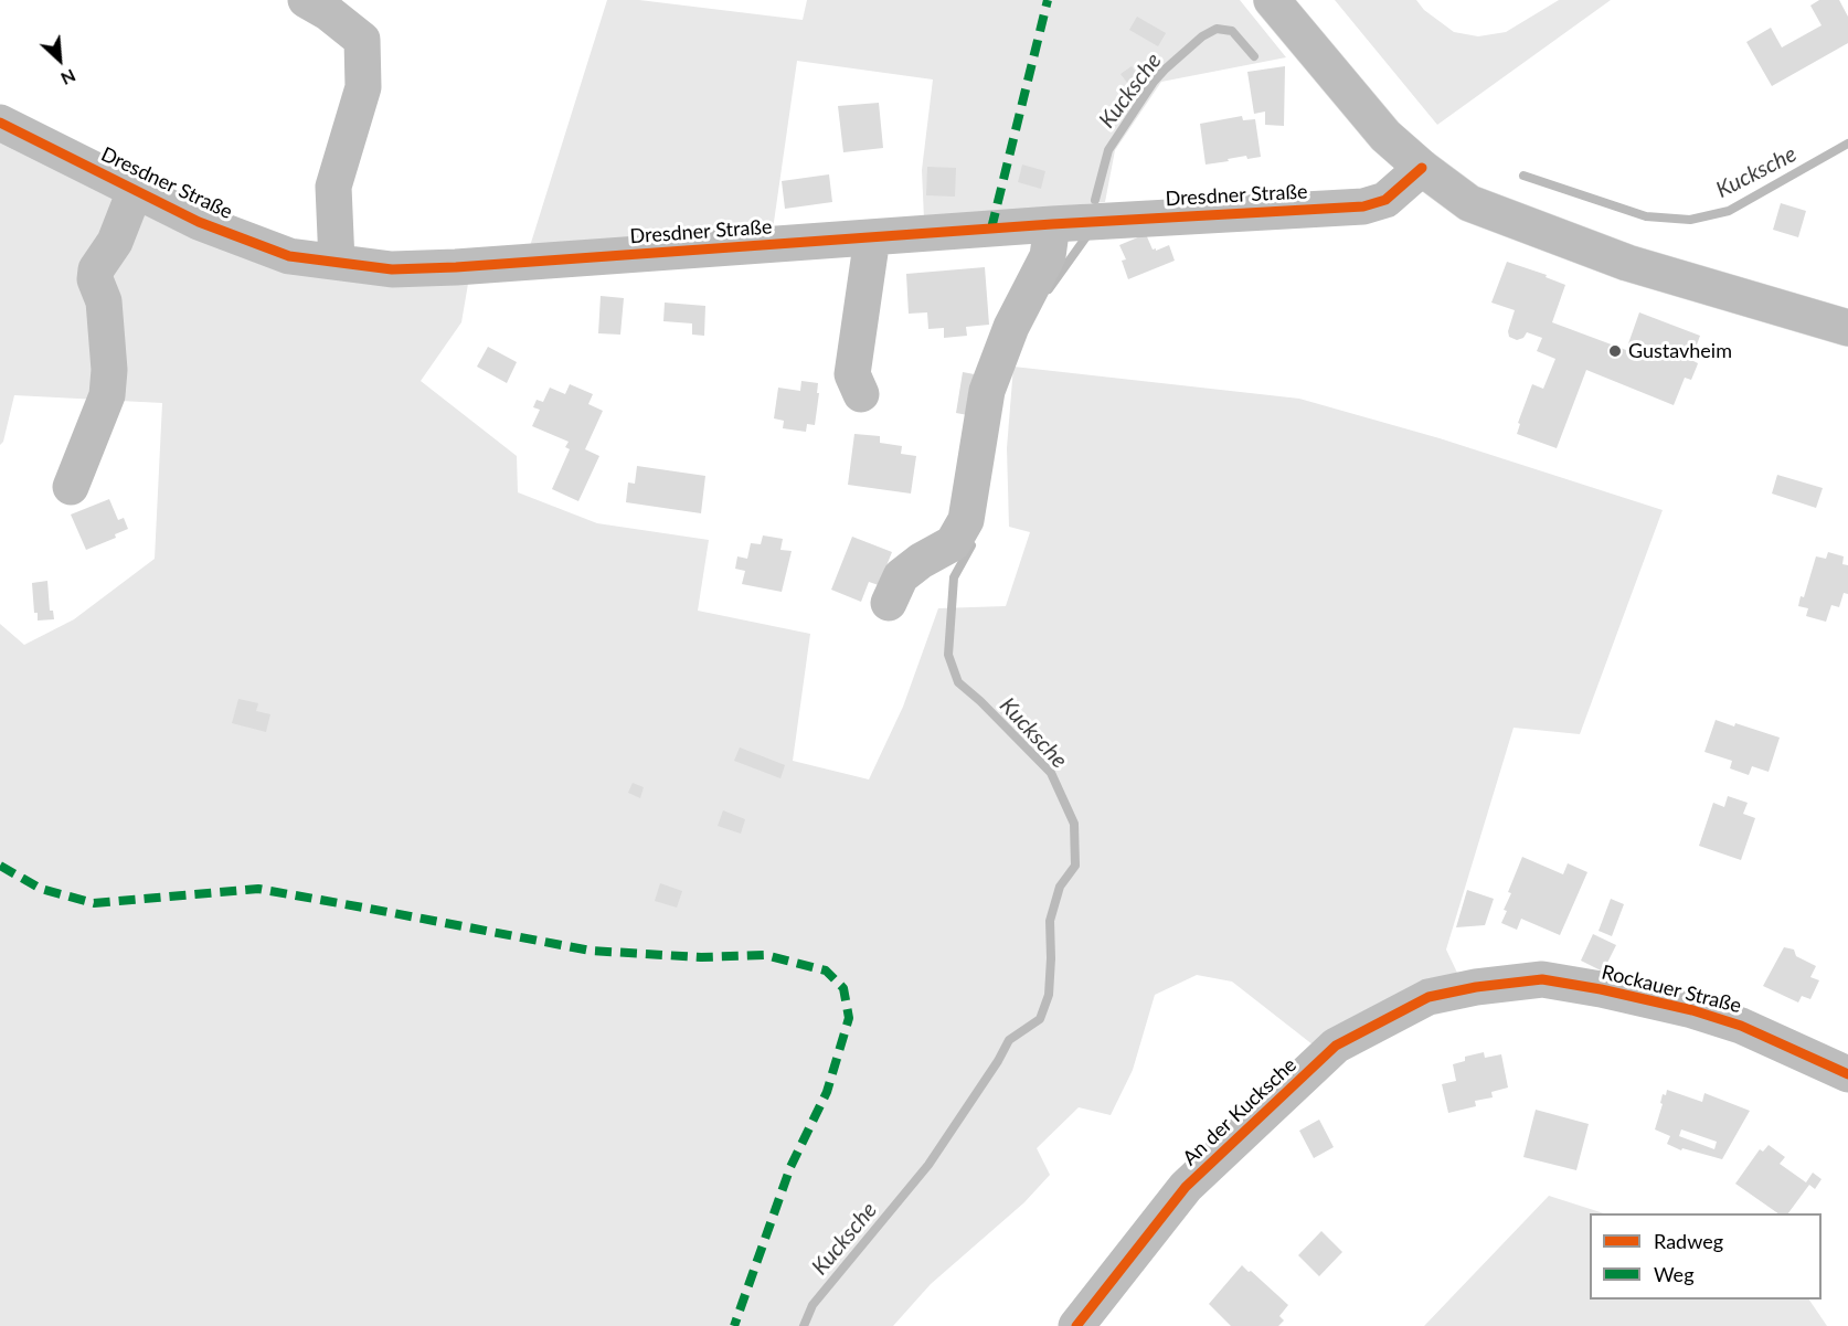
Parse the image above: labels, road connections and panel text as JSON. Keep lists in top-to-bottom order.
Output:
{
  "streets": {
    "street": ["Dresdner Straße", "Rockauer Straße", "An der Kucksche"]
  },
  "crossings": [
    ["Rockauer Straße", "An der Kucksche"]
  ],
  "water": ["Kucksche"],
  "places": ["Gustavheim"],
  "legend": ["Radweg", "Weg"],
  "north": "bottom right"
}
